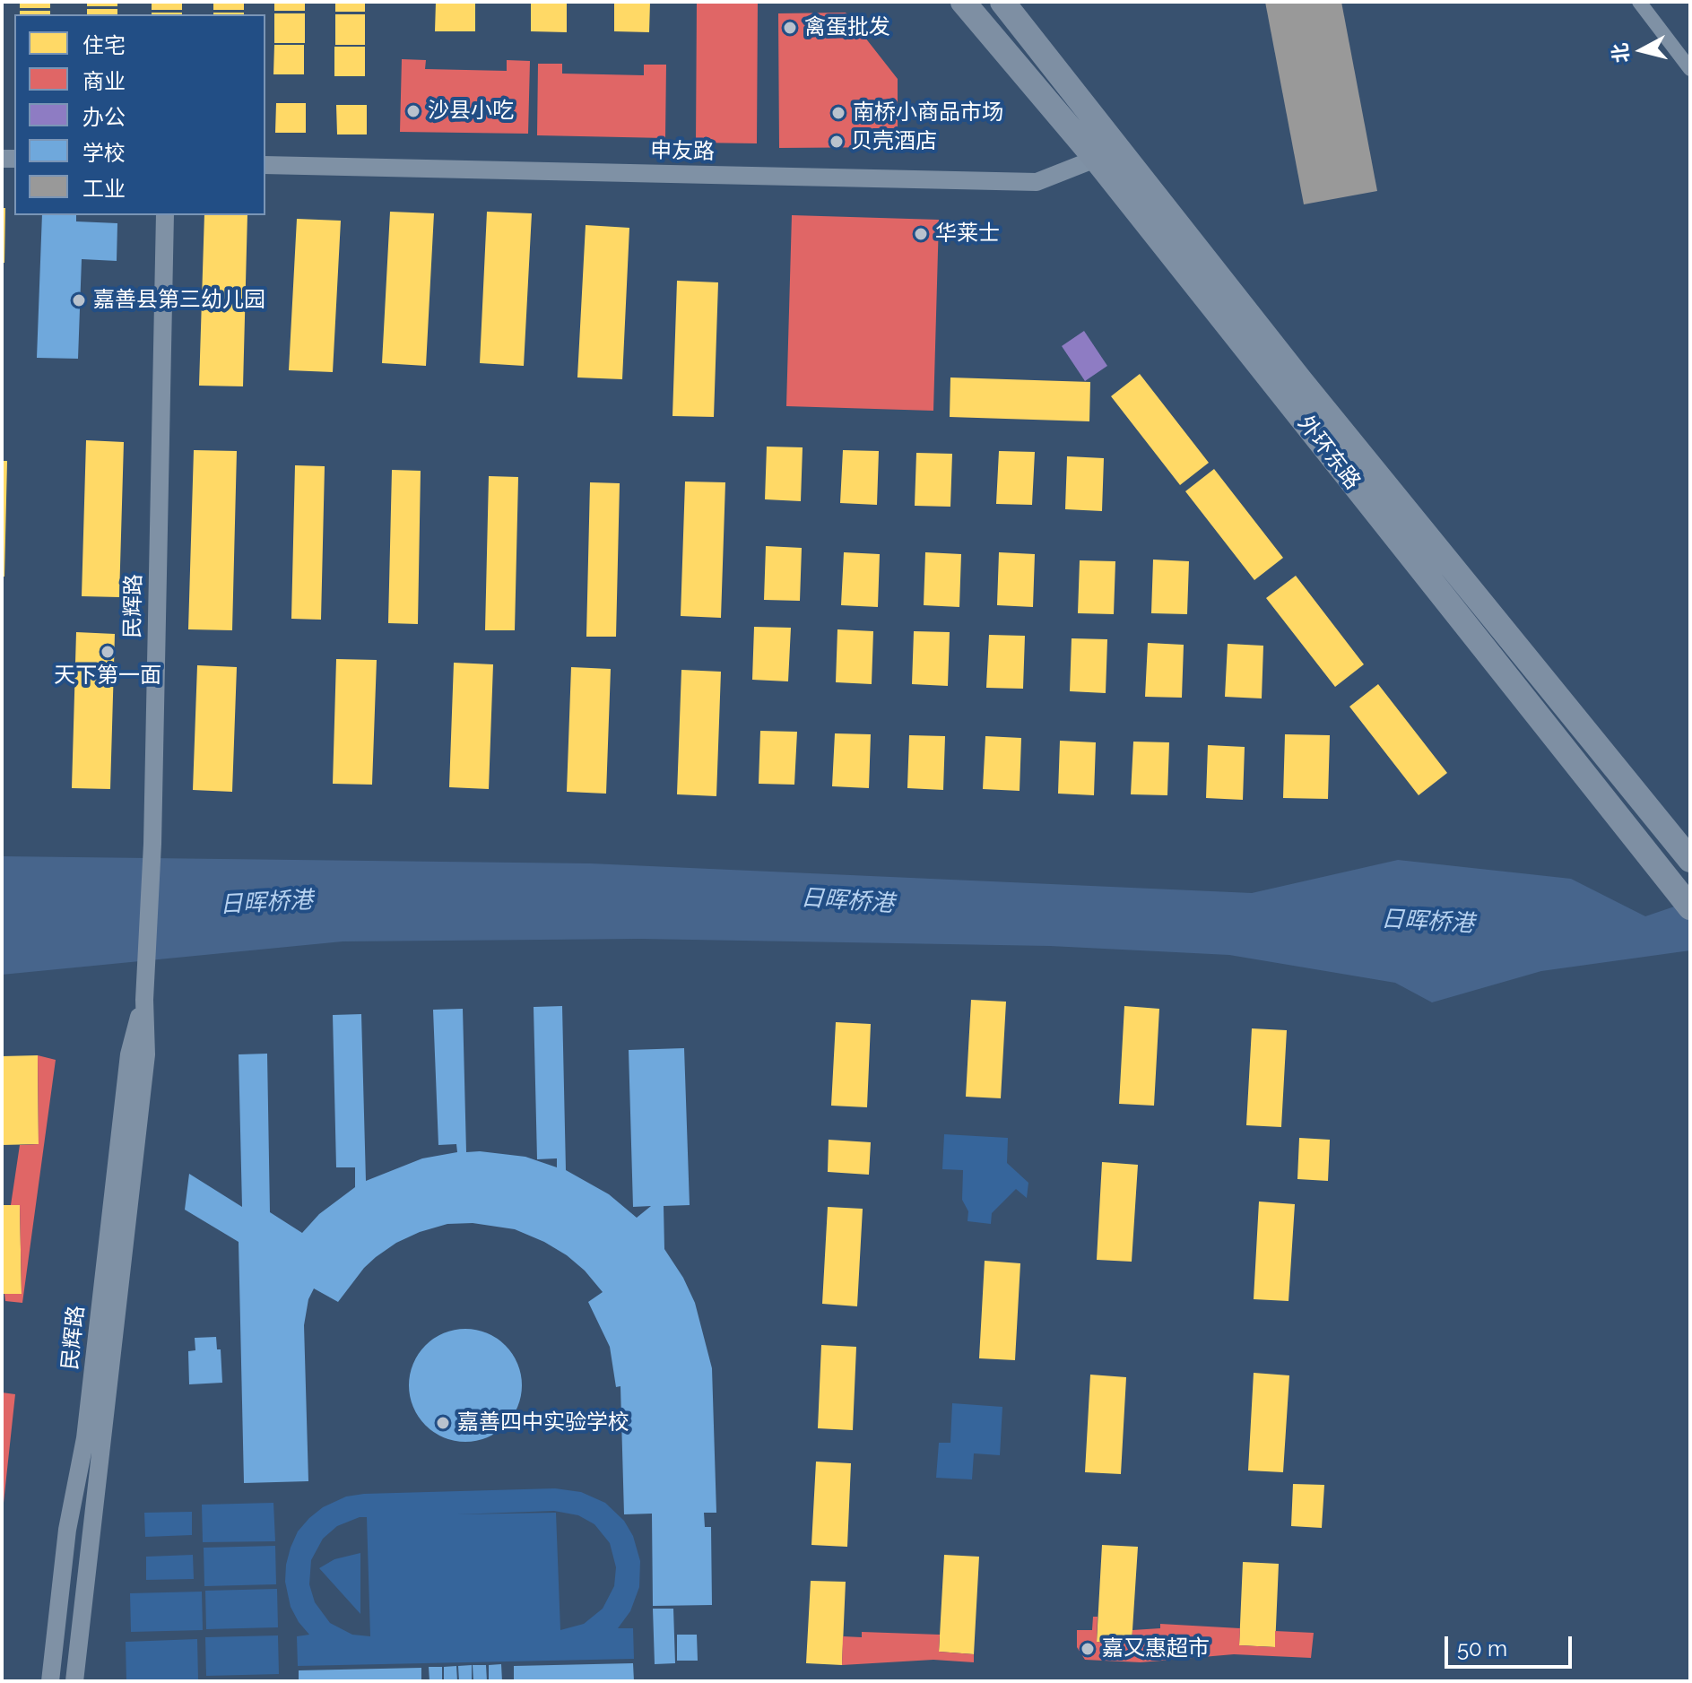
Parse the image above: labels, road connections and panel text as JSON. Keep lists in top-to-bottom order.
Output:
{
  "streets": {
    "highway": ["外环东路"],
    "street": ["申友路", "民辉路"]
  },
  "crossings": [
    ["申友路", "外环东路"]
  ],
  "water": ["日晖桥港"],
  "places": [
    "禽蛋批发",
    "沙县小吃",
    "南桥小商品市场",
    "贝壳酒店",
    "华莱士",
    "嘉善县第三幼儿园",
    "天下第一面",
    "嘉善四中实验学校",
    "嘉又惠超市"
  ],
  "legend": [
    "住宅",
    "商业",
    "办公",
    "学校",
    "工业"
  ],
  "scale_bar": "50 m",
  "north": "left"
}
